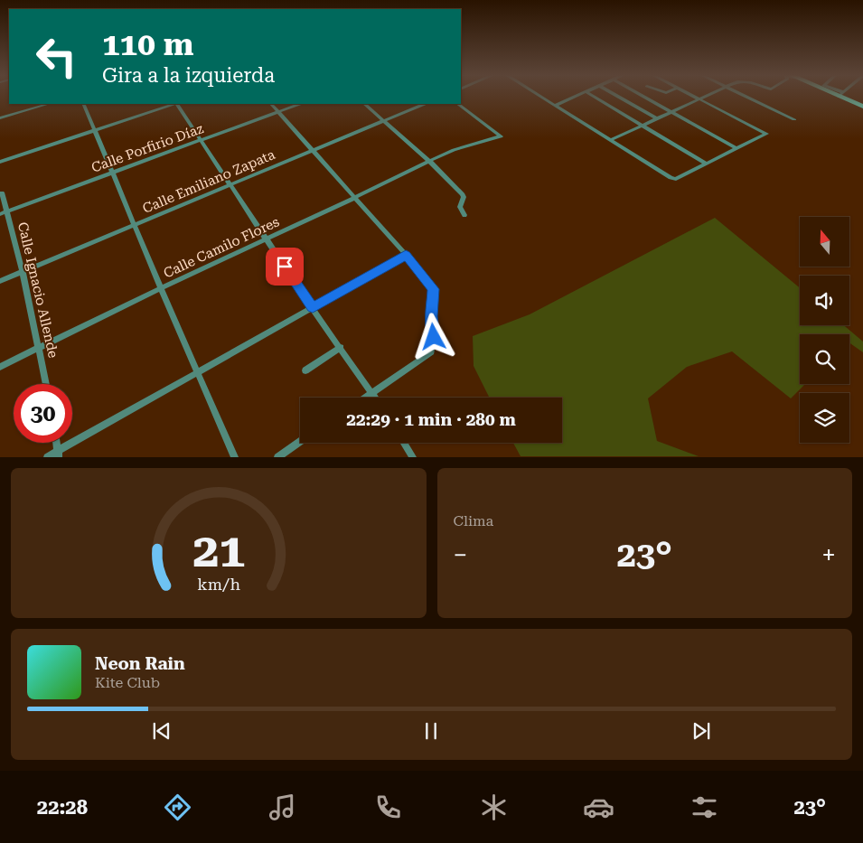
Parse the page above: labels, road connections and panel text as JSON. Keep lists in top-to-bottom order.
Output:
{
  "streets": {
    "street": [
      "Calle Porfirio Díaz",
      "Calle Emiliano Zapata",
      "Calle Camilo Flores",
      "Calle Ignacio Allende"
    ]
  },
  "crossings": [
    ["Calle Porfirio Díaz", "Calle Ignacio Allende"],
    ["Calle Emiliano Zapata", "Calle Ignacio Allende"],
    ["Calle Camilo Flores", "Calle Ignacio Allende"]
  ],
  "north": "top",
  "page": {
    "turn": ["110 m", "Gira a la izquierda"],
    "limit": "30",
    "trip": "22:29 · 1 min · 280 m",
    "tile": "Clima",
    "heat": ["−", "23°", "+"],
    "song": ["Neon Rain", "Kite Club"],
    "tabs": ["22:28", "23°"],
    "gauge": ["21", "km/h"]
  }
}
